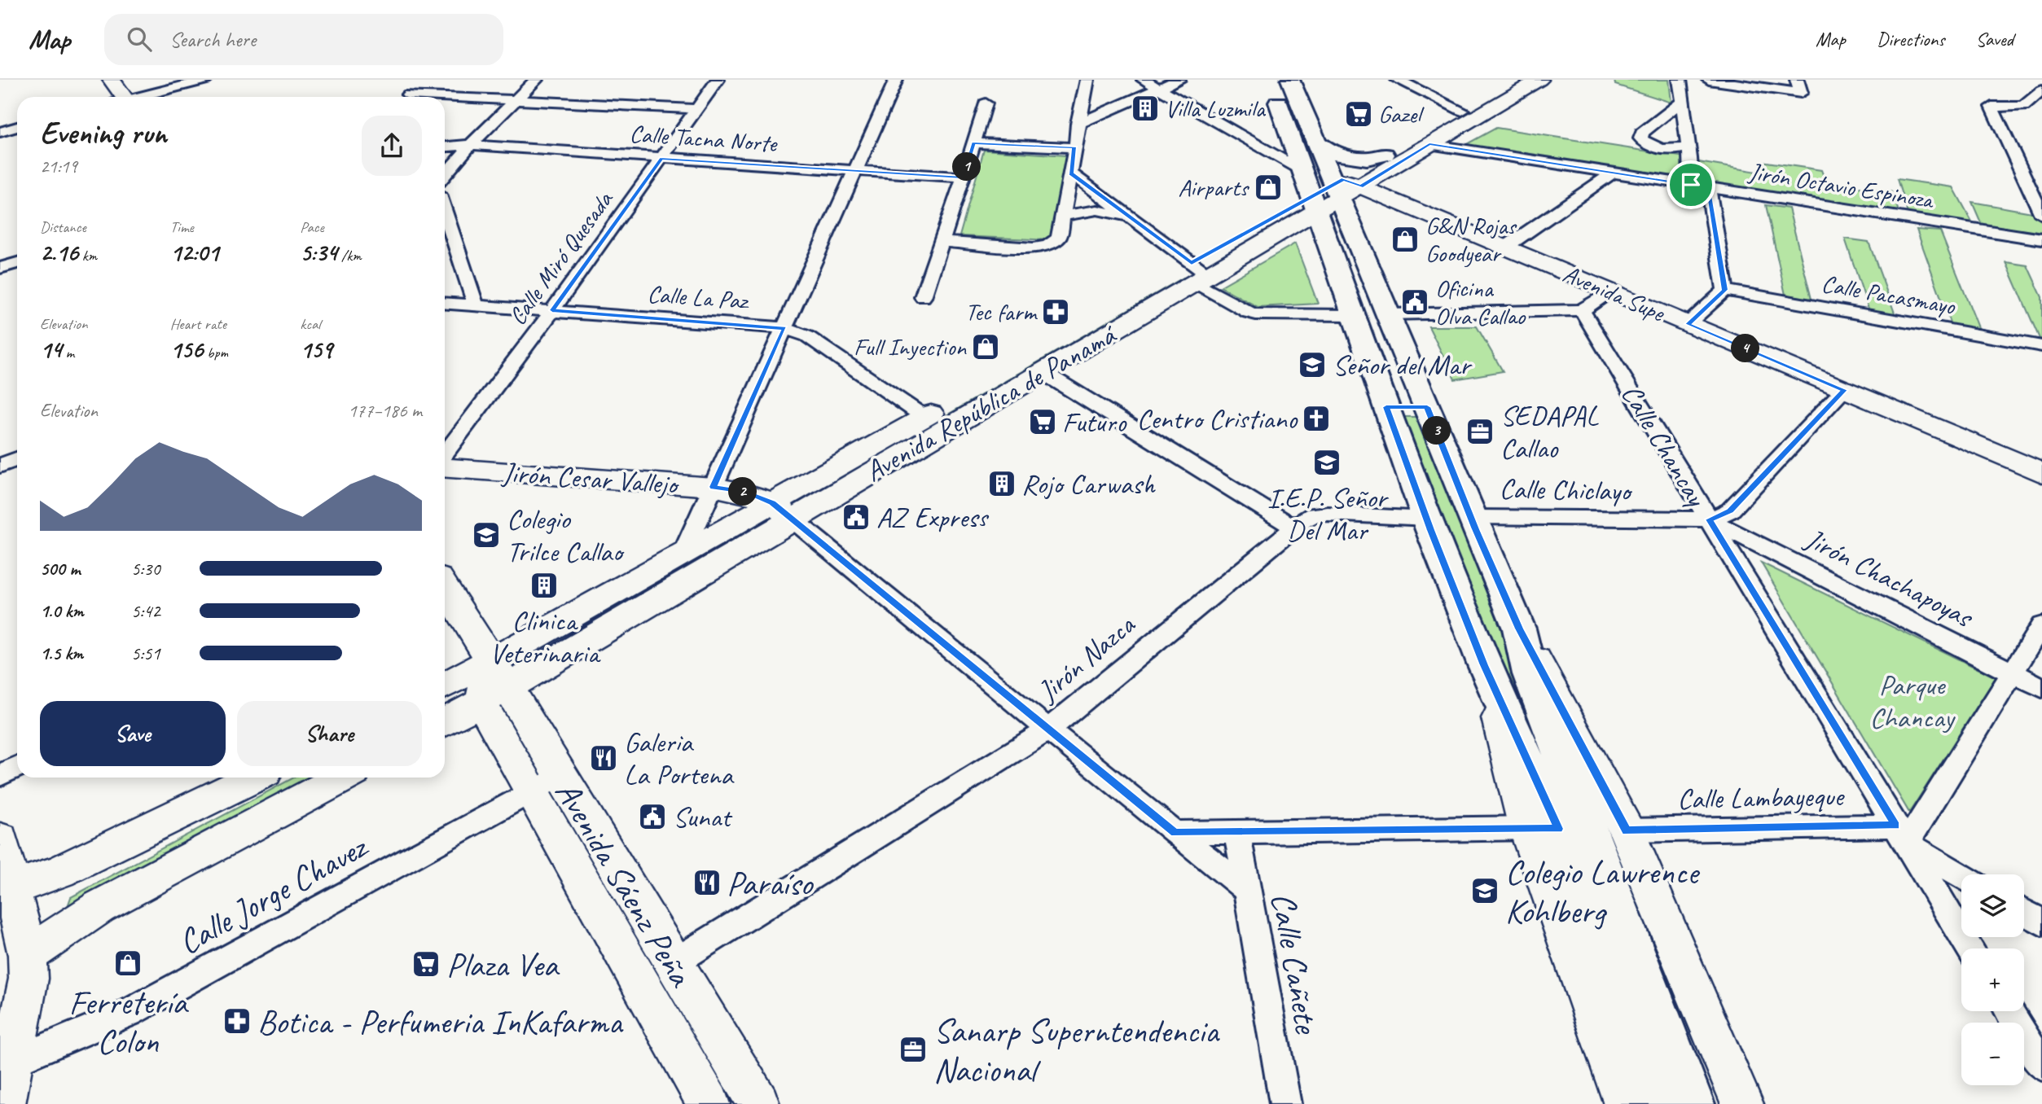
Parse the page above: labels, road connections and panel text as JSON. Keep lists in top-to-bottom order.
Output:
{
  "streets": {
    "main road": [
      "Avenida Supe",
      "Avenida República de Panamá",
      "Jirón Cesar Vallejo",
      "Avenida Sáenz Peña"
    ],
    "street": [
      "Calle Tacna Norte",
      "Jirón Octavio Espinoza",
      "Calle Miró Quesada",
      "Calle Pacasmayo",
      "Calle La Paz",
      "Calle Chancay",
      "Calle Chiclayo",
      "Jirón Chachapoyas",
      "Jirón Nazca",
      "Calle Lambayeque",
      "Calle Jorge Chavez",
      "Calle Cañete"
    ]
  },
  "crossings": [
    ["Calle Tacna Norte", "Calle Miró Quesada"],
    ["Jirón Octavio Espinoza", "Avenida República de Panamá"],
    ["Calle Miró Quesada", "Calle La Paz"],
    ["Avenida Supe", "Avenida República de Panamá"],
    ["Avenida Supe", "Calle Chiclayo"],
    ["Calle La Paz", "Avenida República de Panamá"],
    ["Avenida República de Panamá", "Jirón Cesar Vallejo"],
    ["Avenida República de Panamá", "Avenida Sáenz Peña"],
    ["Calle Chancay", "Calle Chiclayo"],
    ["Calle Chancay", "Jirón Chachapoyas"],
    ["Calle Chancay", "Calle Lambayeque"],
    ["Calle Chiclayo", "Jirón Chachapoyas"],
    ["Jirón Nazca", "Avenida Sáenz Peña"],
    ["Avenida Sáenz Peña", "Calle Jorge Chavez"]
  ],
  "parks": ["Parque Chancay"],
  "places": {
    "building": ["Villa Luzmila", "Rojo Carwash", "Clinica Veterinaria"],
    "supermarket": ["Gazel", "Futuro", "Plaza Vea"],
    "shop": [
      "Airparts",
      "G&N Rojas Goodyear",
      "Full Inyection",
      "Ferretería Colon"
    ],
    "public building": ["Oficina Olva Callao", "AZ Express", "Sunat"],
    "pharmacy": ["Tec farm", "Botica - Perfumeria InKafarma"],
    "school or university": [
      "Señor del Mar",
      "I.E.P. Señor Del Mar",
      "Colegio Trilce Callao",
      "Colegio Lawrence Kohlberg"
    ],
    "church": ["Centro Cristiano"],
    "office": ["SEDAPAL Callao", "Sanarp Superntendencia Nacional"],
    "restaurant": ["Galeria La Portena", "Paraíso"]
  },
  "page": {
    "header": "Map",
    "search": "Search here",
    "nav": ["Map", "Directions", "Saved"],
    "heading": ["Evening run", "21:19"],
    "pins": [
      "1",
      "4",
      "3",
      "2"
    ],
    "stats": [
      ["Distance", "2.16 km"],
      ["Time", "12:01"],
      ["Pace", "5:34 /km"],
      ["Elevation", "14 m"],
      ["Heart rate", "156 bpm"],
      ["kcal", "159"]
    ],
    "chart": ["Elevation", "177–186 m"],
    "list": [
      {
        "name": "500 m",
        "note": "5:30"
      },
      {
        "name": "1.0 km",
        "note": "5:42"
      },
      {
        "name": "1.5 km",
        "note": "5:51"
      }
    ],
    "buttons": ["Save", "Share"],
    "map_buttons": ["+", "−"]
  }
}
